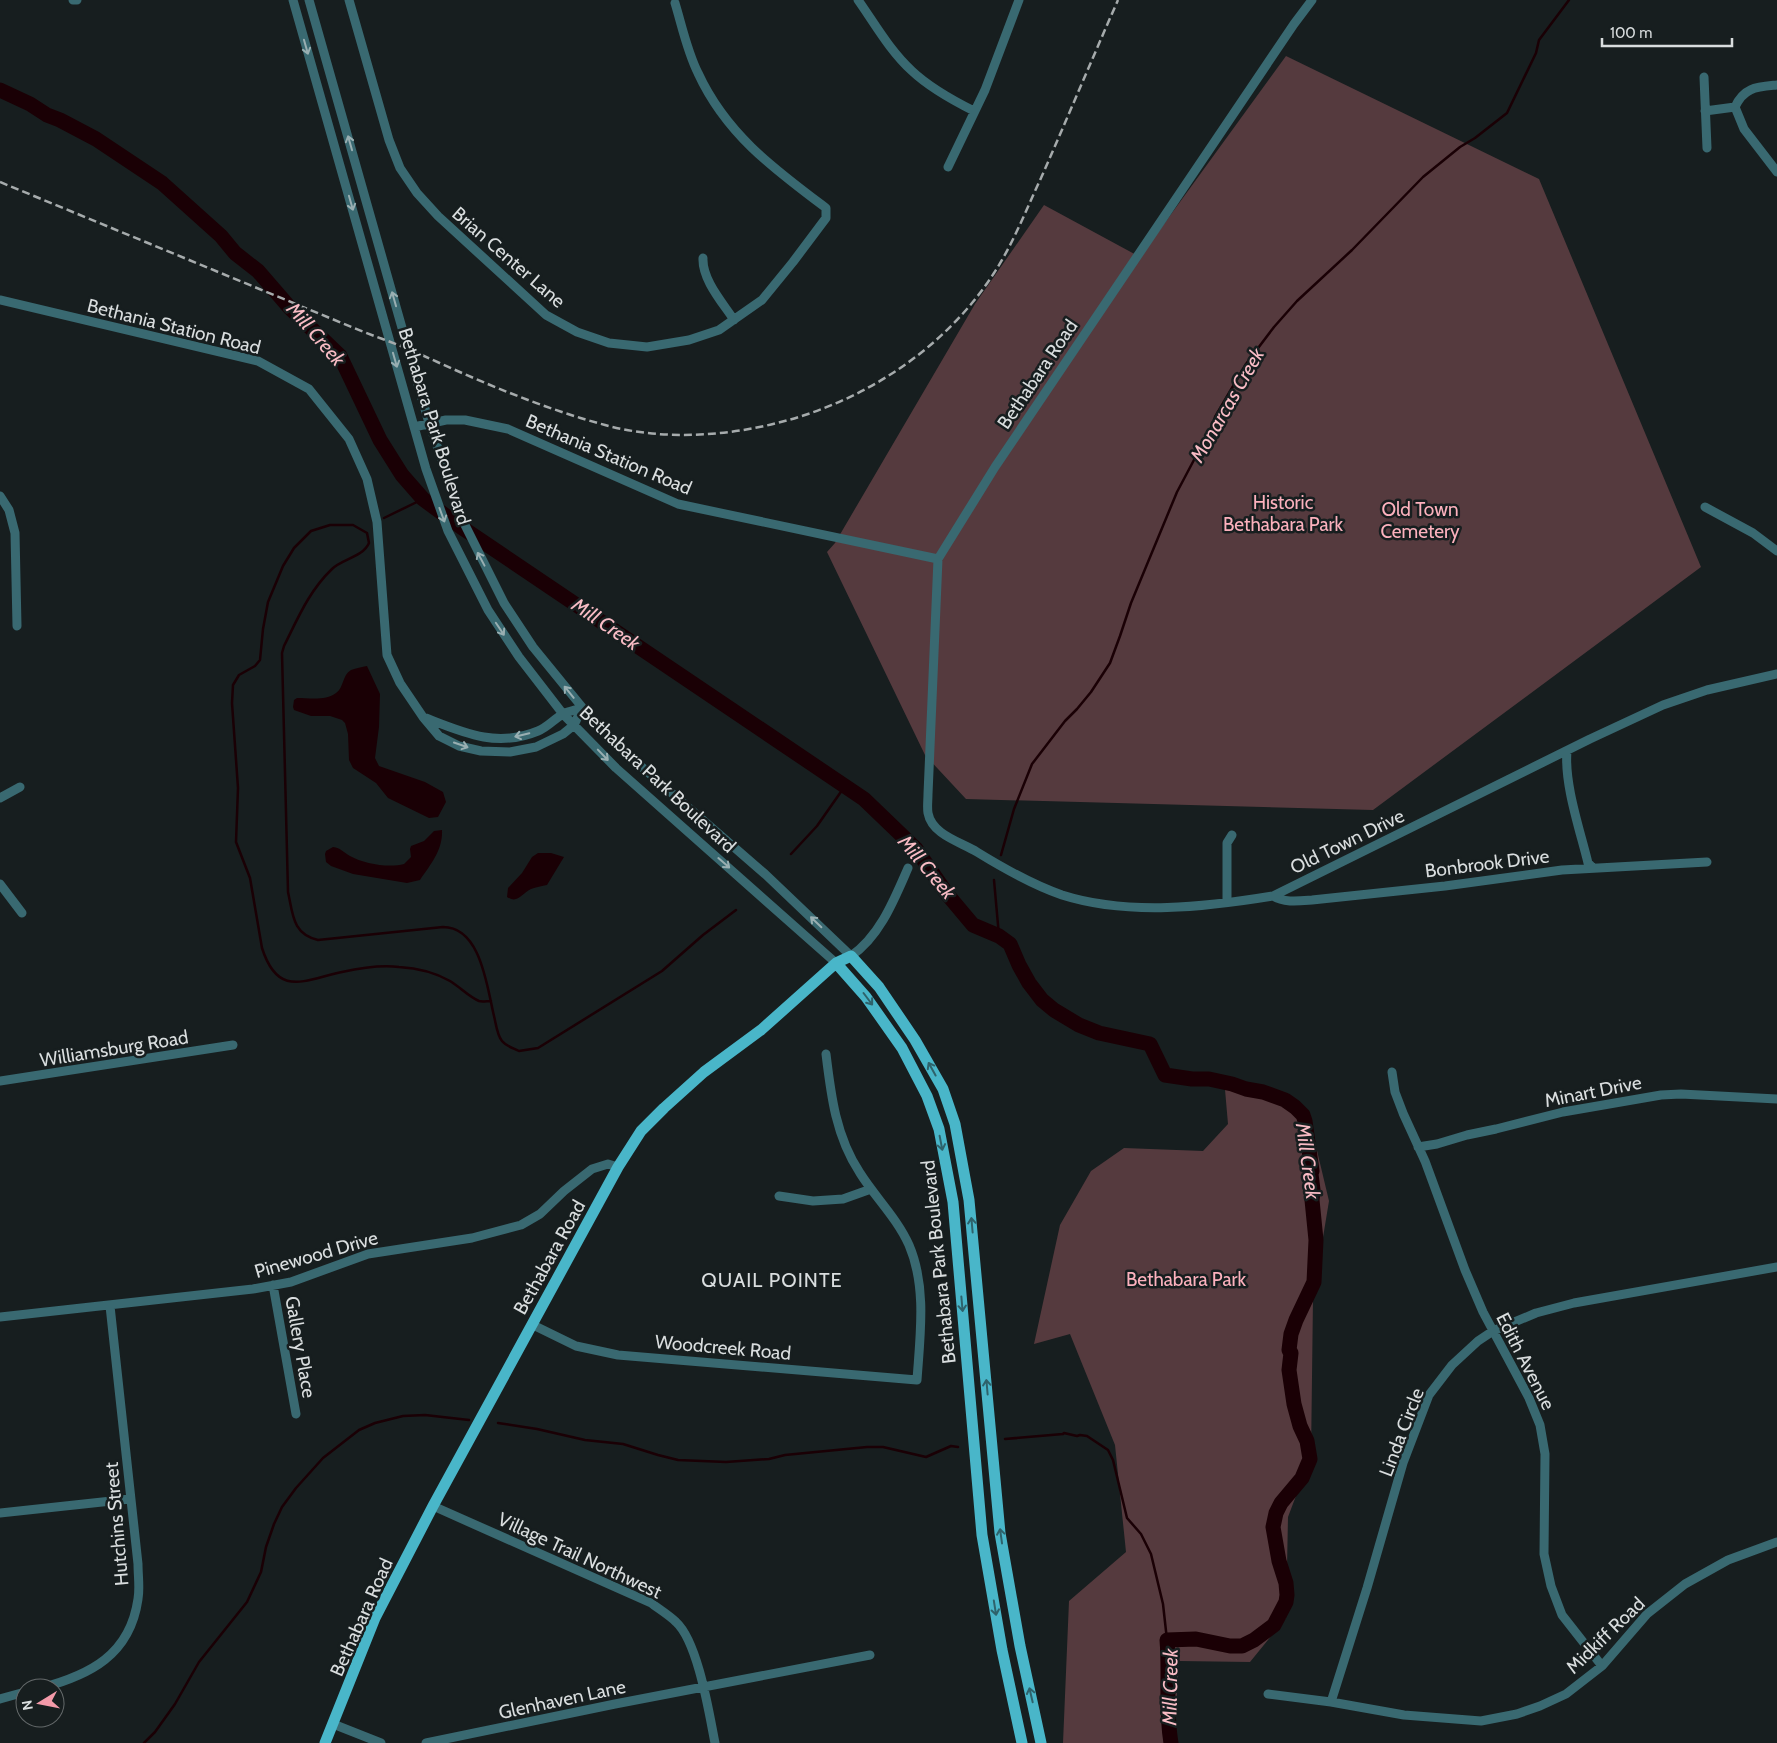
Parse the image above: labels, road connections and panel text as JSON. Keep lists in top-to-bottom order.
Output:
{
  "streets": {
    "main road": ["Bethabara Road", "Bethabara Park Boulevard"],
    "street": [
      "Brian Center Lane",
      "Bethania Station Road",
      "Old Town Drive",
      "Bonbrook Drive",
      "Williamsburg Road",
      "Minart Drive",
      "Pinewood Drive",
      "Gallery Place",
      "Woodcreek Road",
      "Edith Avenue",
      "Linda Circle",
      "Hutchins Street",
      "Village Trail Northwest",
      "Midkiff Road",
      "Glenhaven Lane"
    ]
  },
  "crossings": [
    ["Bethania Station Road", "Bethabara Road"],
    ["Bethania Station Road", "Bethabara Park Boulevard"],
    ["Bethabara Road", "Bethabara Park Boulevard"],
    ["Bethabara Road", "Old Town Drive"],
    ["Bethabara Road", "Pinewood Drive"],
    ["Bethabara Road", "Woodcreek Road"],
    ["Bethabara Road", "Village Trail Northwest"],
    ["Old Town Drive", "Bonbrook Drive"],
    ["Minart Drive", "Edith Avenue"],
    ["Pinewood Drive", "Gallery Place"],
    ["Pinewood Drive", "Hutchins Street"],
    ["Edith Avenue", "Linda Circle"],
    ["Edith Avenue", "Midkiff Road"],
    ["Linda Circle", "Midkiff Road"],
    ["Village Trail Northwest", "Glenhaven Lane"]
  ],
  "districts": ["QUAIL POINTE"],
  "water": ["Mill Creek", "Monarcas Creek"],
  "parks": ["Historic Bethabara Park", "Old Town Cemetery", "Bethabara Park"],
  "scale_bar": "100 m",
  "north": "left"
}
